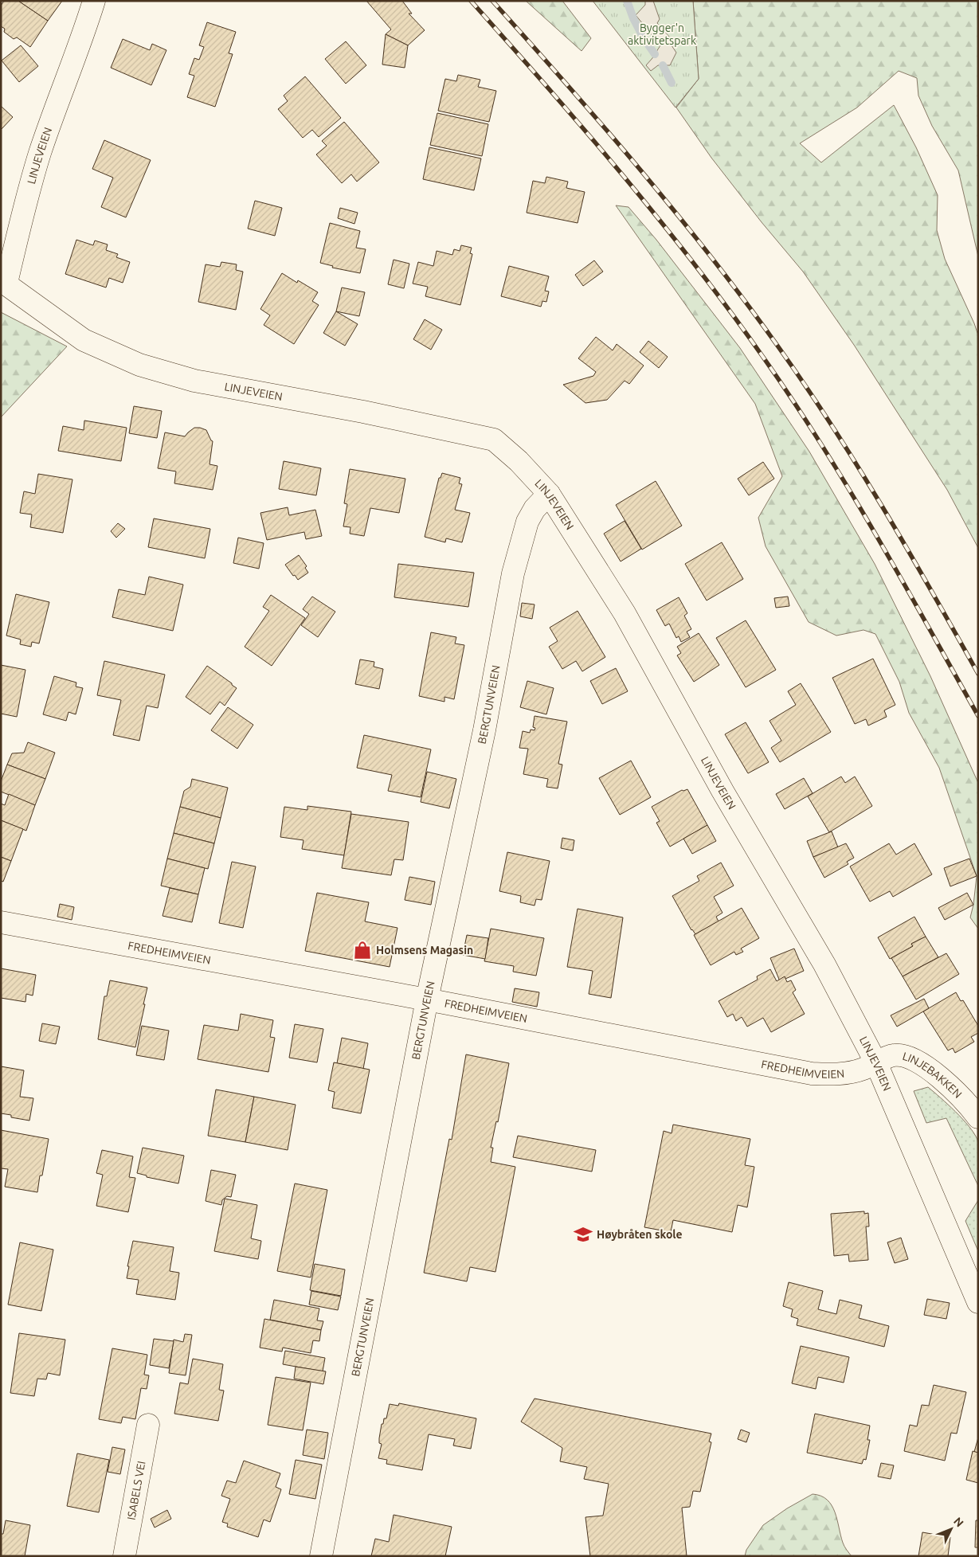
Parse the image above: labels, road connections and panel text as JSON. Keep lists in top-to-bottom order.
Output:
{
  "streets": {
    "street": [
      "LINJEVEIEN",
      "BERGTUNVEIEN",
      "FREDHEIMVEIEN",
      "LINJEBAKKEN",
      "ISABELS VEI"
    ]
  },
  "crossings": [
    ["LINJEVEIEN", "BERGTUNVEIEN"],
    ["LINJEVEIEN", "FREDHEIMVEIEN"],
    ["LINJEVEIEN", "LINJEBAKKEN"],
    ["BERGTUNVEIEN", "FREDHEIMVEIEN"],
    ["FREDHEIMVEIEN", "LINJEBAKKEN"]
  ],
  "parks": ["Bygger'n aktivitetspark"],
  "places": {
    "shop": ["Holmsens Magasin"],
    "school or university": ["Høybråten skole"]
  },
  "north": "top right"
}
